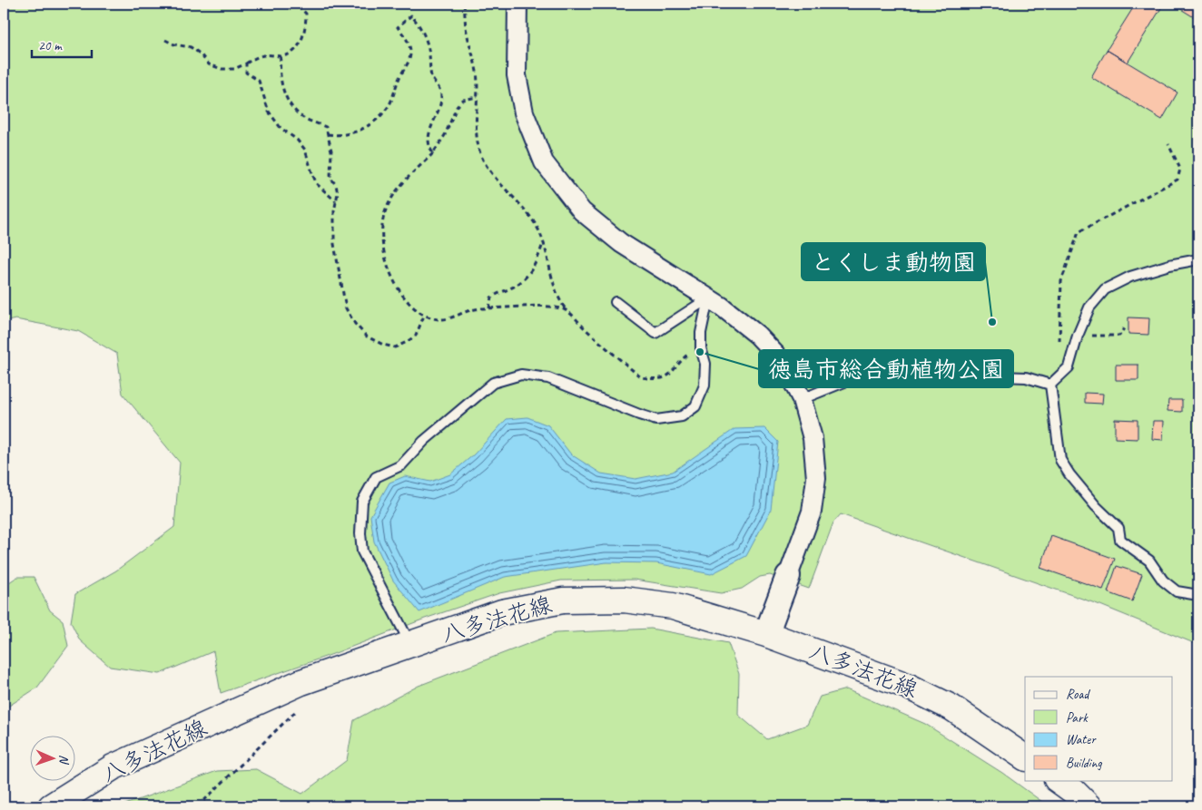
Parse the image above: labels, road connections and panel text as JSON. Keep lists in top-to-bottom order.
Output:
{
  "streets": {
    "main road": ["八多法花線"]
  },
  "places": ["とくしま動物園", "徳島市総合動植物公園"],
  "legend": [
    "Road",
    "Park",
    "Water",
    "Building"
  ],
  "scale_bar": "20 m",
  "north": "right"
}
